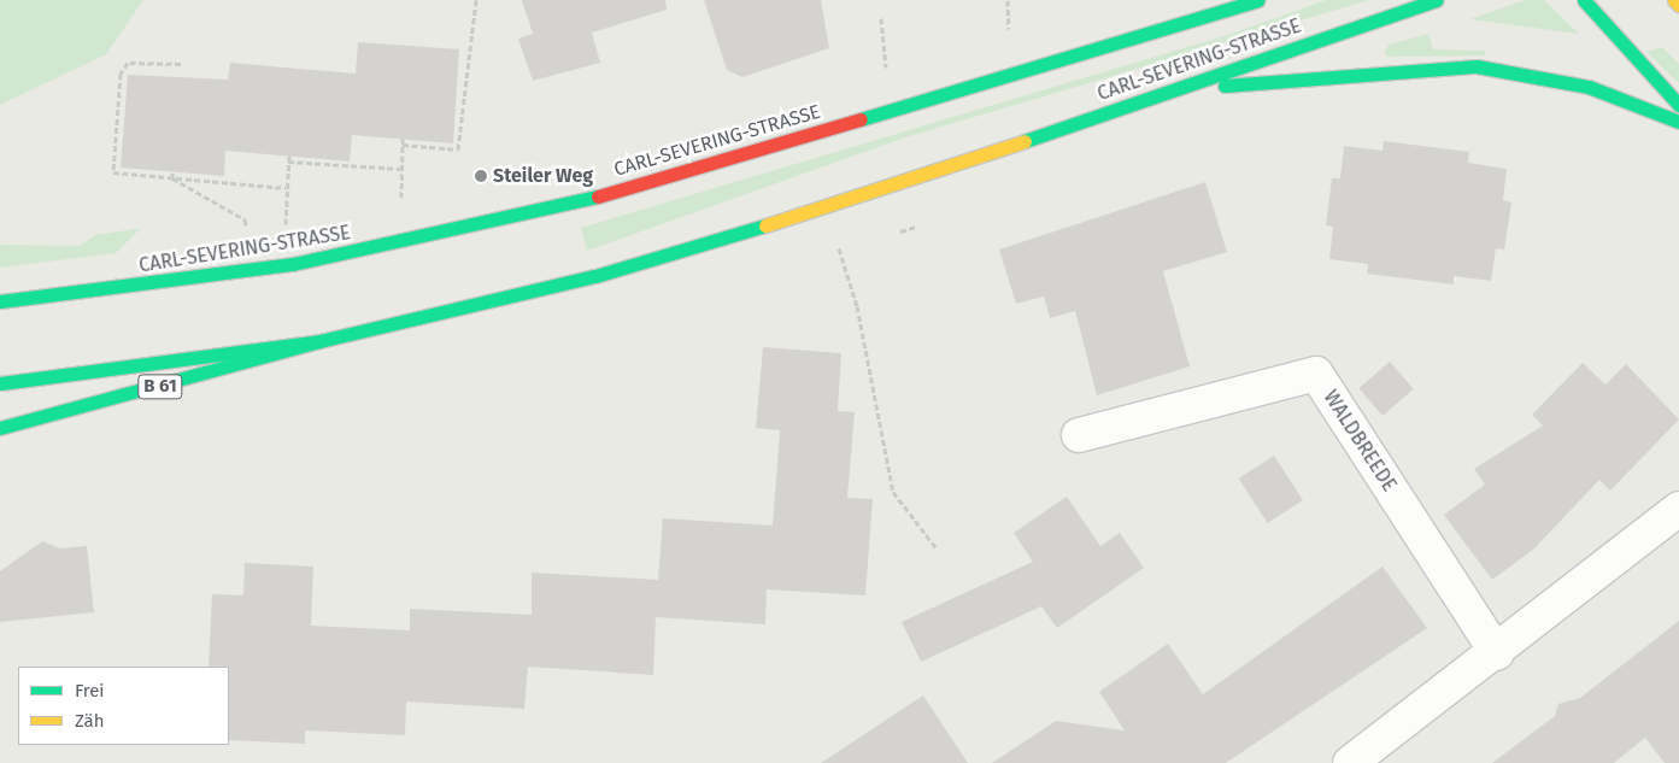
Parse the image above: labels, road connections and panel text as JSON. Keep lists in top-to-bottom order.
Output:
{
  "streets": {
    "main road": ["CARL-SEVERING-STRASSE", "B 61"],
    "street": ["WALDBREEDE"]
  },
  "crossings": [
    ["CARL-SEVERING-STRASSE", "B 61"]
  ],
  "places": ["Steiler Weg"],
  "legend": ["Frei", "Zäh"]
}
